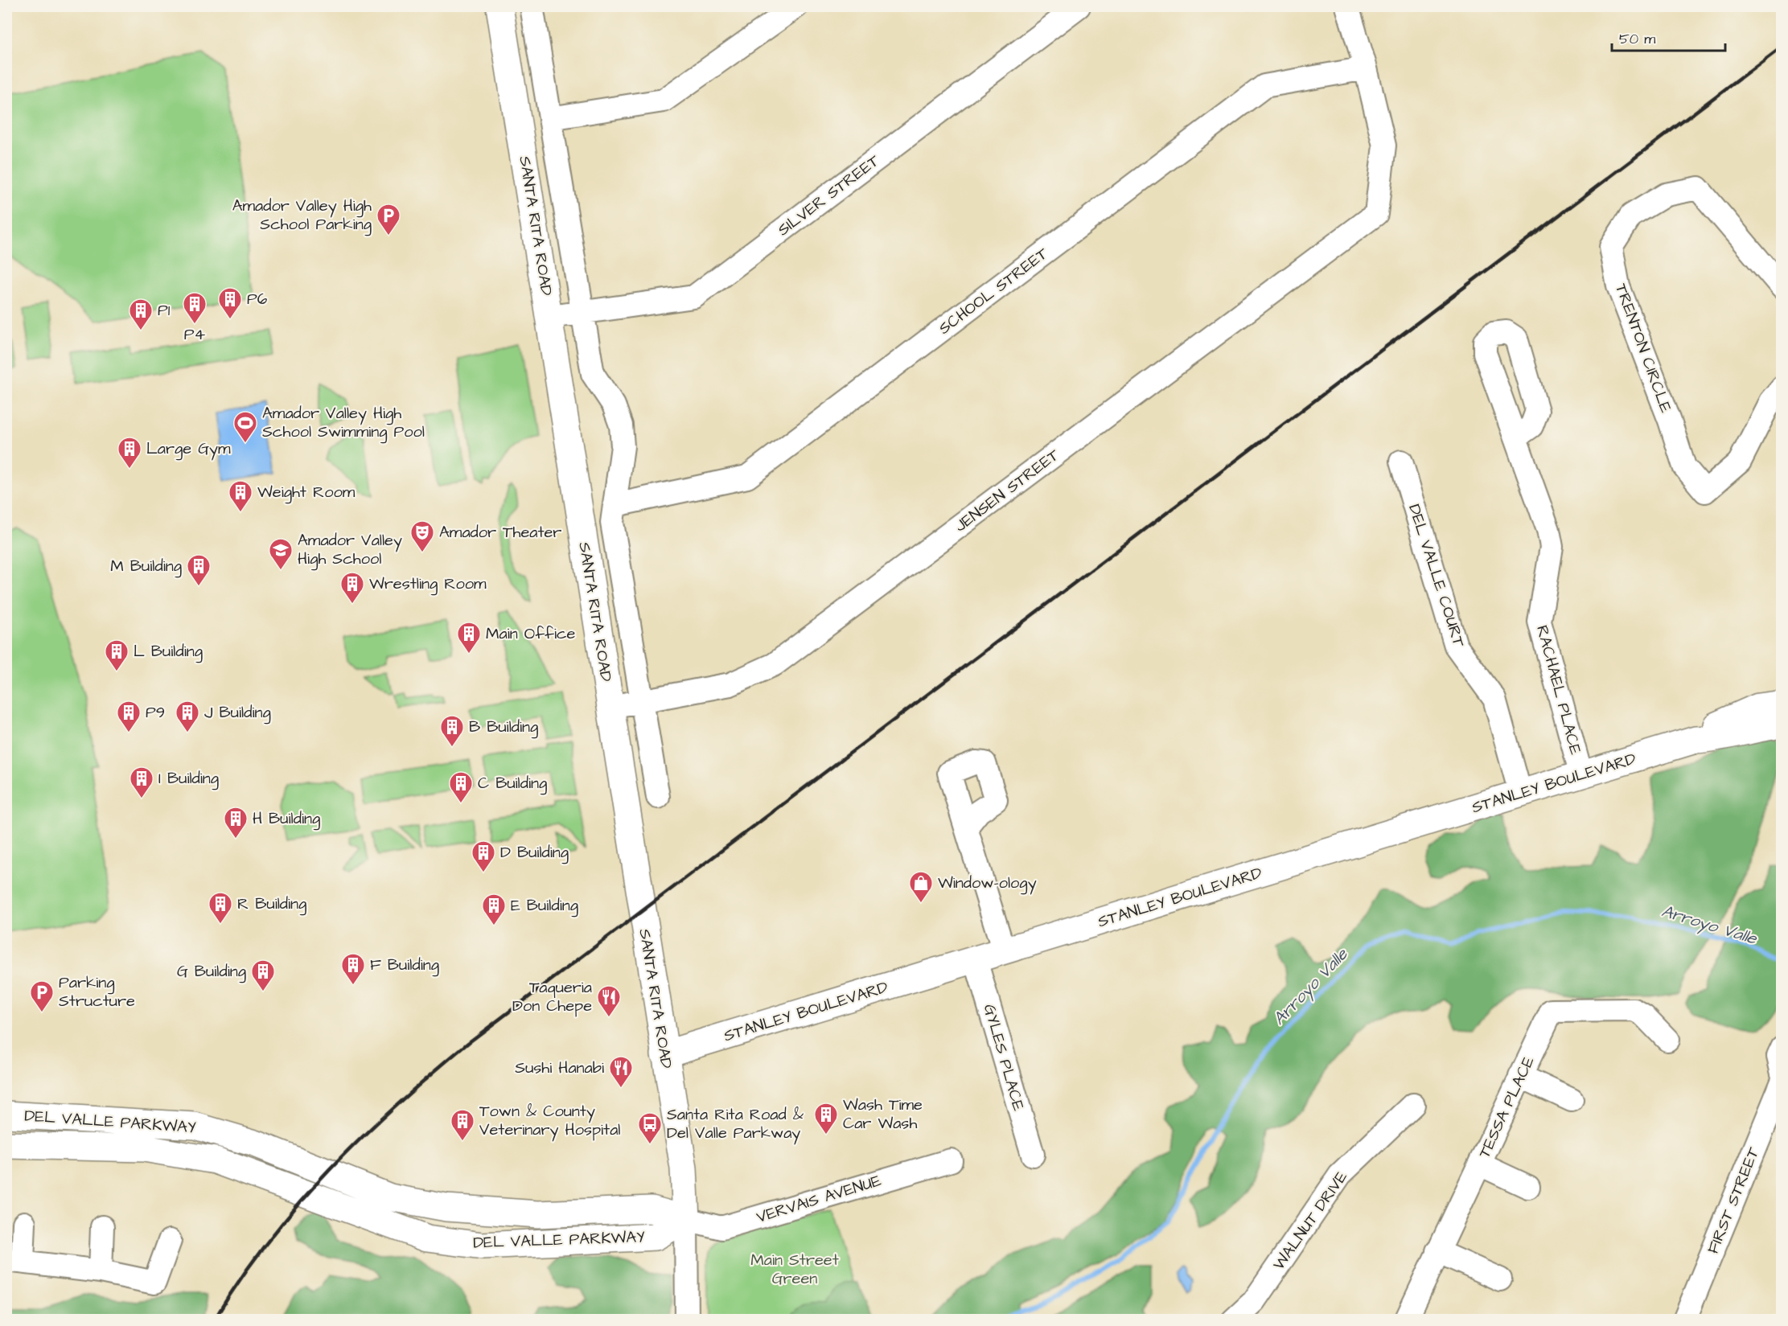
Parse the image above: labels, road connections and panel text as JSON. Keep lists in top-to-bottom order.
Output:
{
  "streets": {
    "main road": ["SANTA RITA ROAD", "STANLEY BOULEVARD", "DEL VALLE PARKWAY"],
    "street": [
      "SILVER STREET",
      "SCHOOL STREET",
      "TRENTON CIRCLE",
      "JENSEN STREET",
      "DEL VALLE COURT",
      "RACHAEL PLACE",
      "GYLES PLACE",
      "TESSA PLACE",
      "VERVAIS AVENUE",
      "FIRST STREET",
      "WALNUT DRIVE"
    ]
  },
  "crossings": [
    ["SILVER STREET", "SANTA RITA ROAD"],
    ["SANTA RITA ROAD", "SCHOOL STREET"],
    ["SANTA RITA ROAD", "JENSEN STREET"],
    ["SANTA RITA ROAD", "STANLEY BOULEVARD"],
    ["SANTA RITA ROAD", "DEL VALLE PARKWAY"],
    ["SANTA RITA ROAD", "VERVAIS AVENUE"],
    ["SCHOOL STREET", "JENSEN STREET"],
    ["DEL VALLE COURT", "STANLEY BOULEVARD"],
    ["RACHAEL PLACE", "STANLEY BOULEVARD"],
    ["STANLEY BOULEVARD", "GYLES PLACE"],
    ["DEL VALLE PARKWAY", "VERVAIS AVENUE"]
  ],
  "water": ["Arroyo Valle"],
  "parks": ["Main Street Green"],
  "places": {
    "parking": ["Amador Valley High School Parking", "Parking Structure"],
    "building": [
      "P6",
      "P4",
      "P1",
      "Large Gym",
      "Weight Room",
      "M Building",
      "Wrestling Room",
      "Main Office",
      "L Building",
      "P9",
      "J Building",
      "B Building",
      "I Building",
      "C Building",
      "H Building",
      "D Building",
      "R Building",
      "E Building",
      "F Building",
      "G Building",
      "Wash Time Car Wash",
      "Town & County Veterinary Hospital"
    ],
    "sports": ["Amador Valley High School Swimming Pool"],
    "theatre": ["Amador Theater"],
    "school or university": ["Amador Valley High School"],
    "shop": ["Window-ology"],
    "restaurant": ["Taqueria Don Chepe", "Sushi Hanabi"],
    "bus stop": ["Santa Rita Road & Del Valle Parkway"]
  },
  "scale_bar": "50 m"
}
